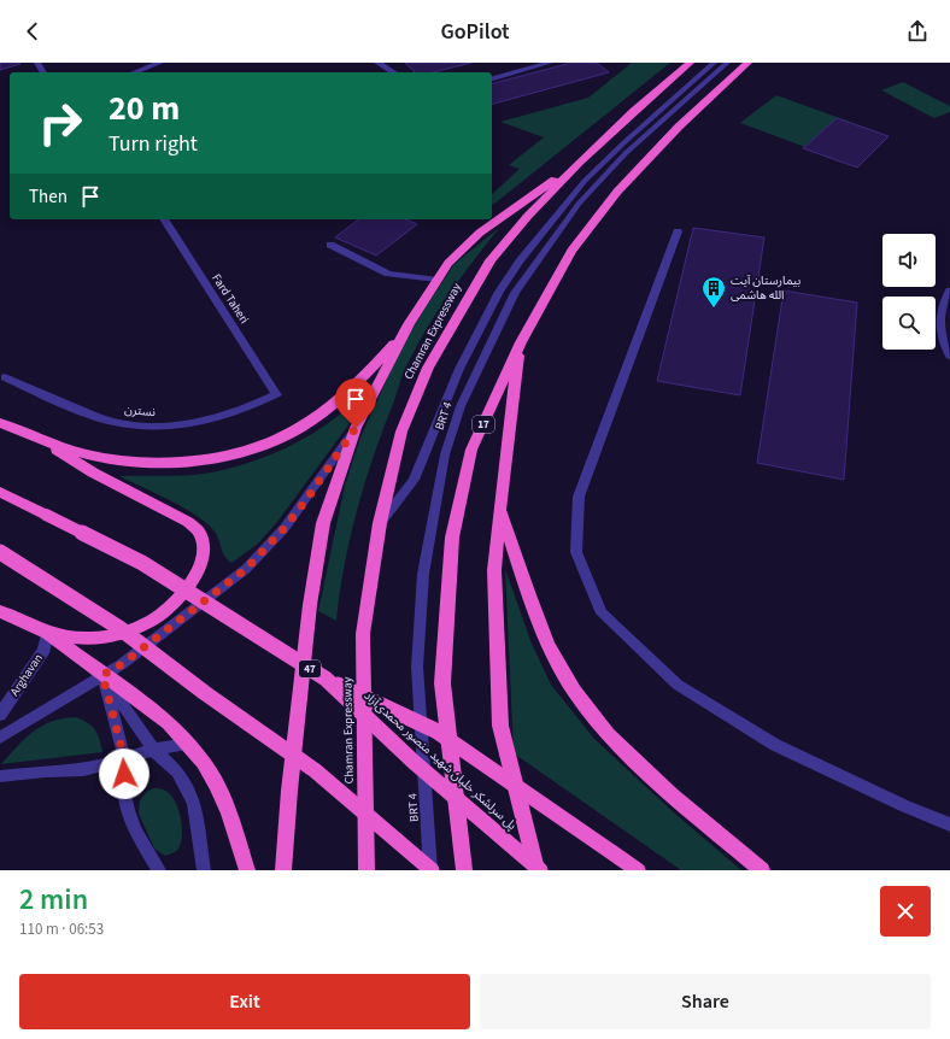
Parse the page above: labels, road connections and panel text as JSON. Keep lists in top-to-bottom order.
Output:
{
  "streets": {
    "highway": [
      "Chamran Expressway",
      "17",
      "47",
      "پل سرلشکر خلبان شهید منصور محمدی‌آزاد"
    ],
    "street": ["Fard Taheri", "Arghavan"],
    "lane": ["نسترن", "BRT 4"]
  },
  "crossings": [
    ["Fard Taheri", "نسترن"],
    ["Chamran Expressway", "BRT 4"]
  ],
  "places": {
    "building": ["بیمارستان آیت الله هاشمی"]
  },
  "page": {
    "header": "GoPilot",
    "turn": ["20 m", "Turn right"],
    "then": "Then",
    "heading": ["2 min", "110 m · 06:53"],
    "buttons": ["Exit", "Share"]
  }
}
